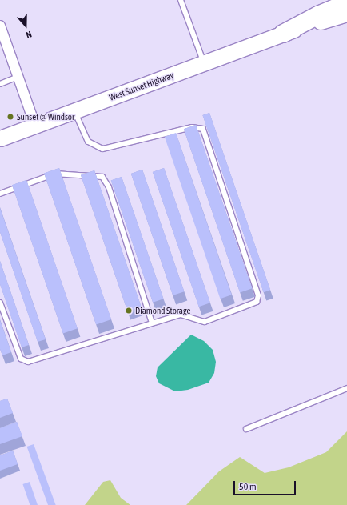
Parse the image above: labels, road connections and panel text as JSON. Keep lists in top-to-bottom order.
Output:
{
  "streets": {
    "main road": ["West Sunset Highway"]
  },
  "places": ["Sunset @ Windsor", "Diamond Storage"],
  "scale_bar": "50 m",
  "north": "bottom"
}
